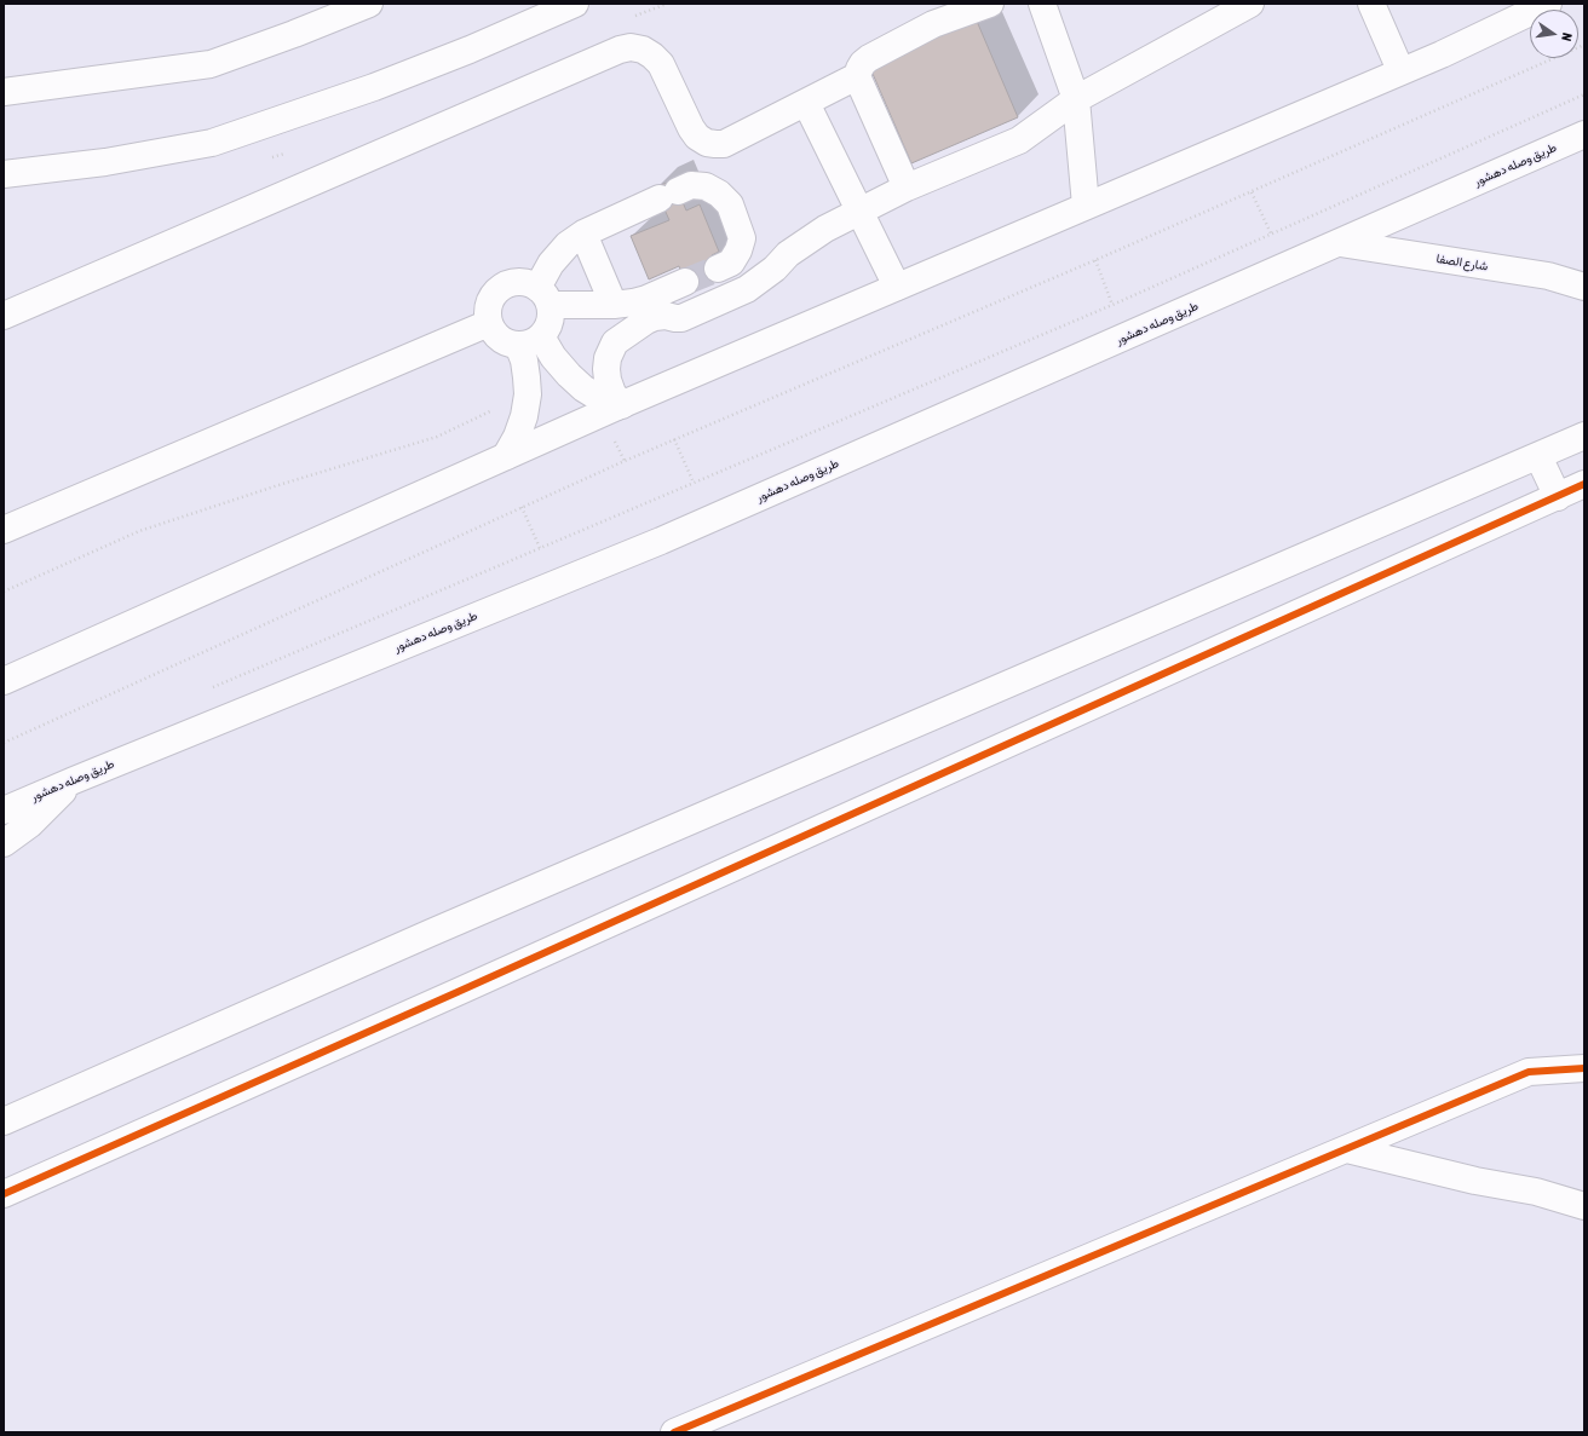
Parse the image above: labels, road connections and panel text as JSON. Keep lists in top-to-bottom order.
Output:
{
  "streets": {
    "street": ["طريق وصله دهشور", "شارع الصفا"]
  },
  "crossings": [
    ["طريق وصله دهشور", "شارع الصفا"]
  ],
  "north": "right"
}
